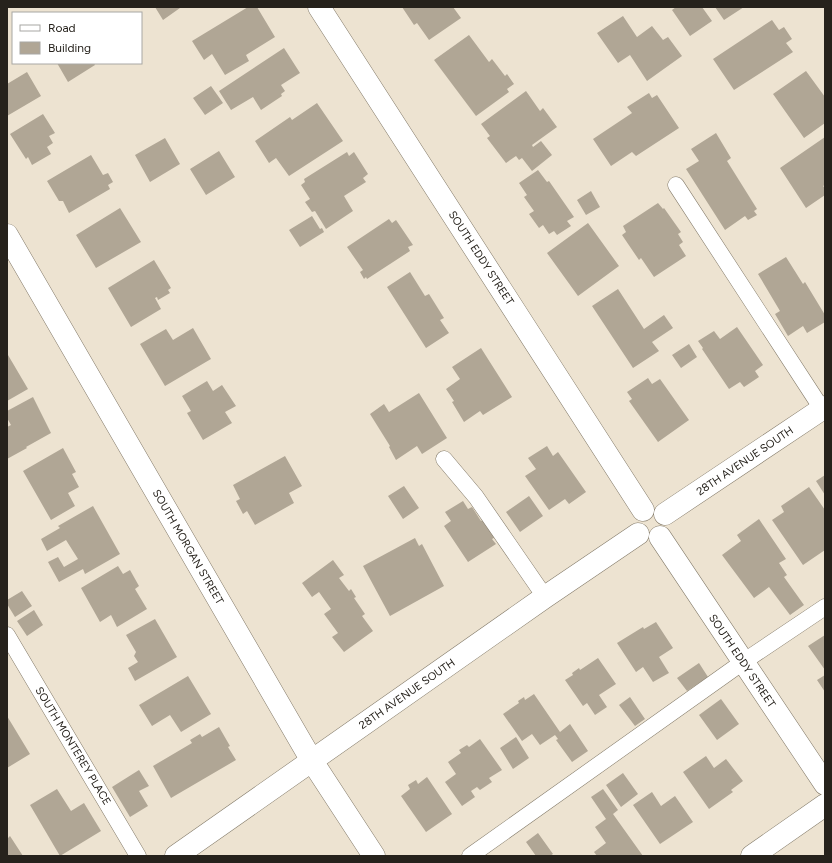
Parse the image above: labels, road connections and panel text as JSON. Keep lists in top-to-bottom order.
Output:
{
  "streets": {
    "street": ["SOUTH EDDY STREET", "28TH AVENUE SOUTH", "SOUTH MORGAN STREET"],
    "lane": ["SOUTH MONTEREY PLACE"]
  },
  "crossings": [
    ["SOUTH EDDY STREET", "28TH AVENUE SOUTH"],
    ["28TH AVENUE SOUTH", "SOUTH MORGAN STREET"]
  ],
  "legend": ["Road", "Building"]
}
